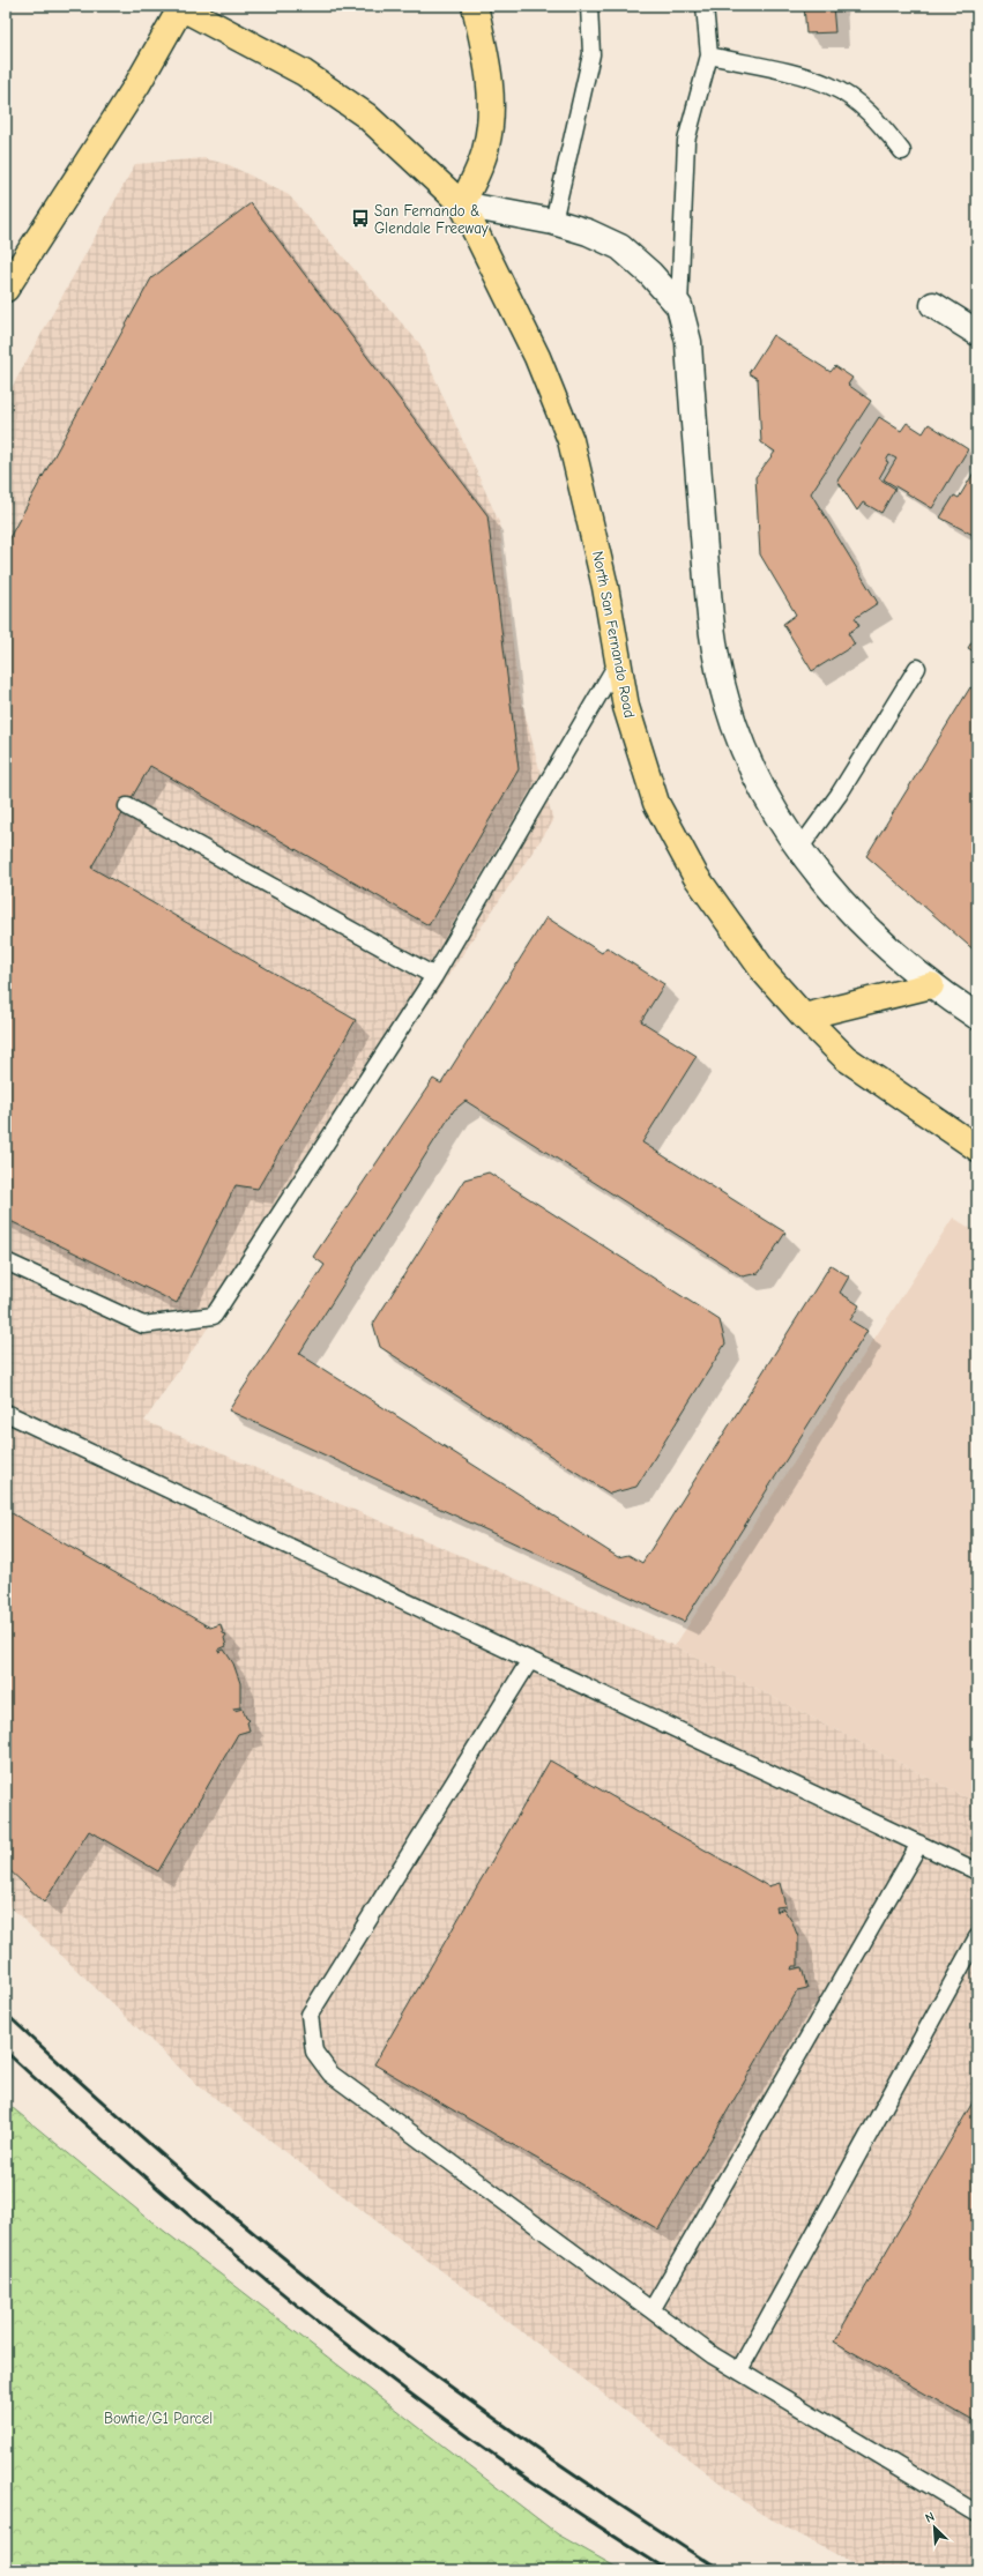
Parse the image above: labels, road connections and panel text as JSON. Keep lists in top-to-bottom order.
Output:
{
  "streets": {
    "main road": ["North San Fernando Road"]
  },
  "parks": ["Bowtie/G1 Parcel"],
  "places": {
    "bus stop": ["San Fernando & Glendale Freeway"]
  },
  "north": "top left"
}
